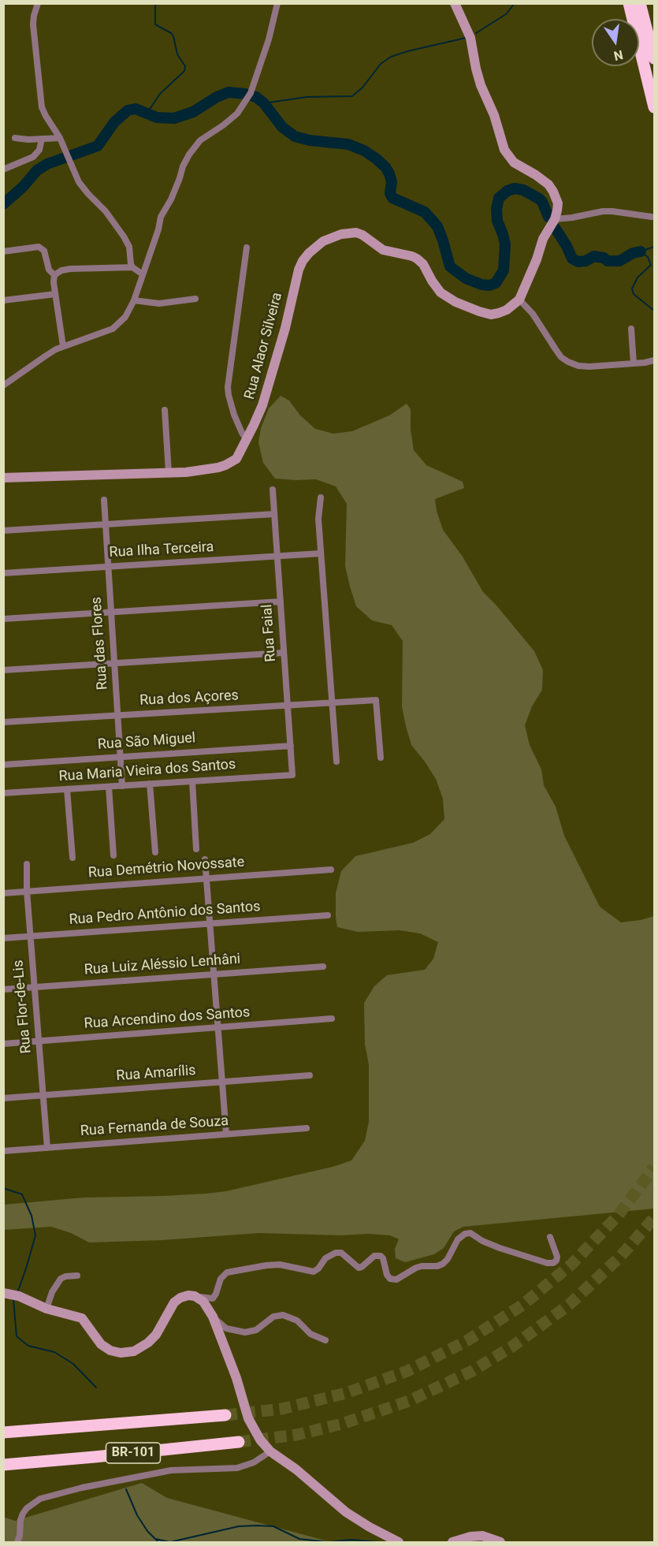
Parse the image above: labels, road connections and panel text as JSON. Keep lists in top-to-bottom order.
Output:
{
  "streets": {
    "highway": ["BR-101"],
    "street": [
      "Rua Alaor Silveira",
      "Rua Ilha Terceira",
      "Rua Faial",
      "Rua das Flores",
      "Rua dos Açores",
      "Rua São Miguel",
      "Rua Maria Vieira dos Santos",
      "Rua Demétrio Novossate",
      "Rua Pedro Antônio dos Santos",
      "Rua Luiz Aléssio Lenhâni",
      "Rua Flor-de-Lis",
      "Rua Arcendino dos Santos",
      "Rua Amarílis",
      "Rua Fernanda de Souza"
    ]
  },
  "crossings": [
    ["Rua Ilha Terceira", "Rua Faial"],
    ["Rua Ilha Terceira", "Rua das Flores"],
    ["Rua Faial", "Rua dos Açores"],
    ["Rua Faial", "Rua São Miguel"],
    ["Rua Faial", "Rua Maria Vieira dos Santos"],
    ["Rua das Flores", "Rua dos Açores"],
    ["Rua das Flores", "Rua São Miguel"],
    ["Rua das Flores", "Rua Maria Vieira dos Santos"],
    ["Rua Demétrio Novossate", "Rua Flor-de-Lis"],
    ["Rua Pedro Antônio dos Santos", "Rua Flor-de-Lis"],
    ["Rua Luiz Aléssio Lenhâni", "Rua Flor-de-Lis"],
    ["Rua Flor-de-Lis", "Rua Arcendino dos Santos"],
    ["Rua Flor-de-Lis", "Rua Amarílis"],
    ["Rua Flor-de-Lis", "Rua Fernanda de Souza"]
  ],
  "north": "bottom"
}
